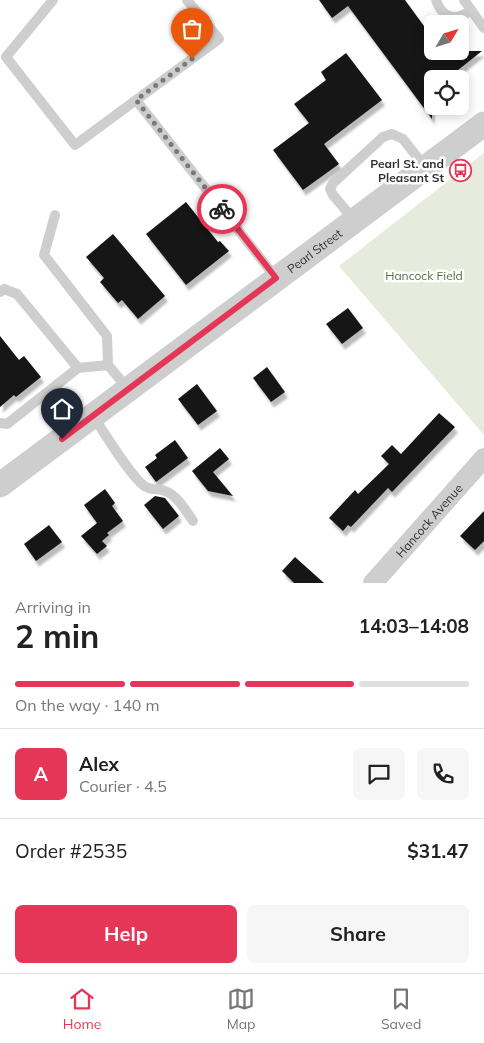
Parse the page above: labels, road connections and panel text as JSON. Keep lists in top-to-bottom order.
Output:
{
  "streets": {
    "street": ["Pearl Street", "Hancock Avenue"]
  },
  "parks": ["Hancock Field"],
  "places": {
    "bus stop": ["Pearl St. and Pleasant St"]
  },
  "north": "top right",
  "page": {
    "heading": ["2 min", "Arriving in", "14:03–14:08"],
    "panel": [
      "Alex",
      "Courier · 4.5",
      "Order #2535",
      "$31.47"
    ],
    "bar": "On the way · 140 m",
    "round": "A",
    "buttons": ["Help", "Share"],
    "tabs": ["Home", "Map", "Saved"]
  }
}
